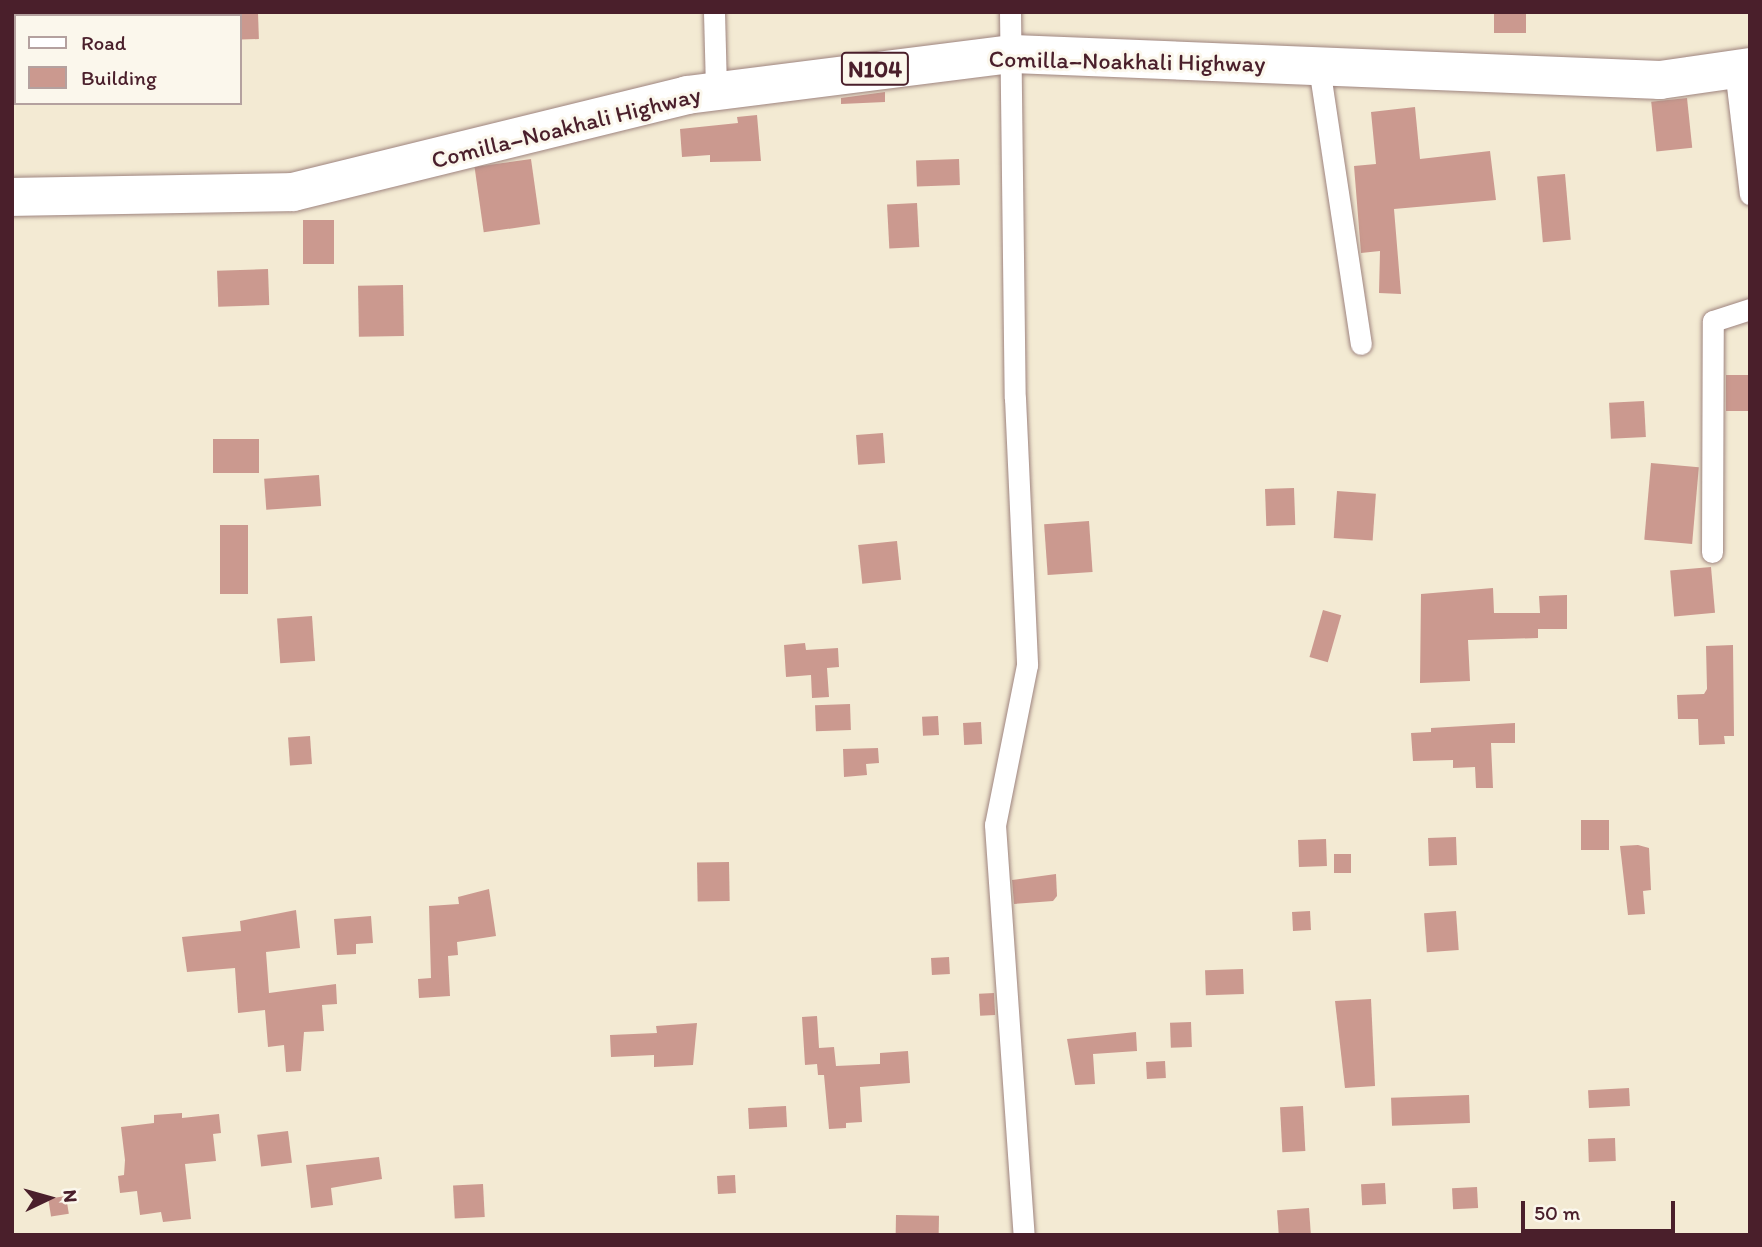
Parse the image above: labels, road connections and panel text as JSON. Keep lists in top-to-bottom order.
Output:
{
  "streets": {
    "highway": ["Comilla–Noakhali Highway", "N104"]
  },
  "legend": ["Road", "Building"],
  "scale_bar": "50 m",
  "north": "right"
}
